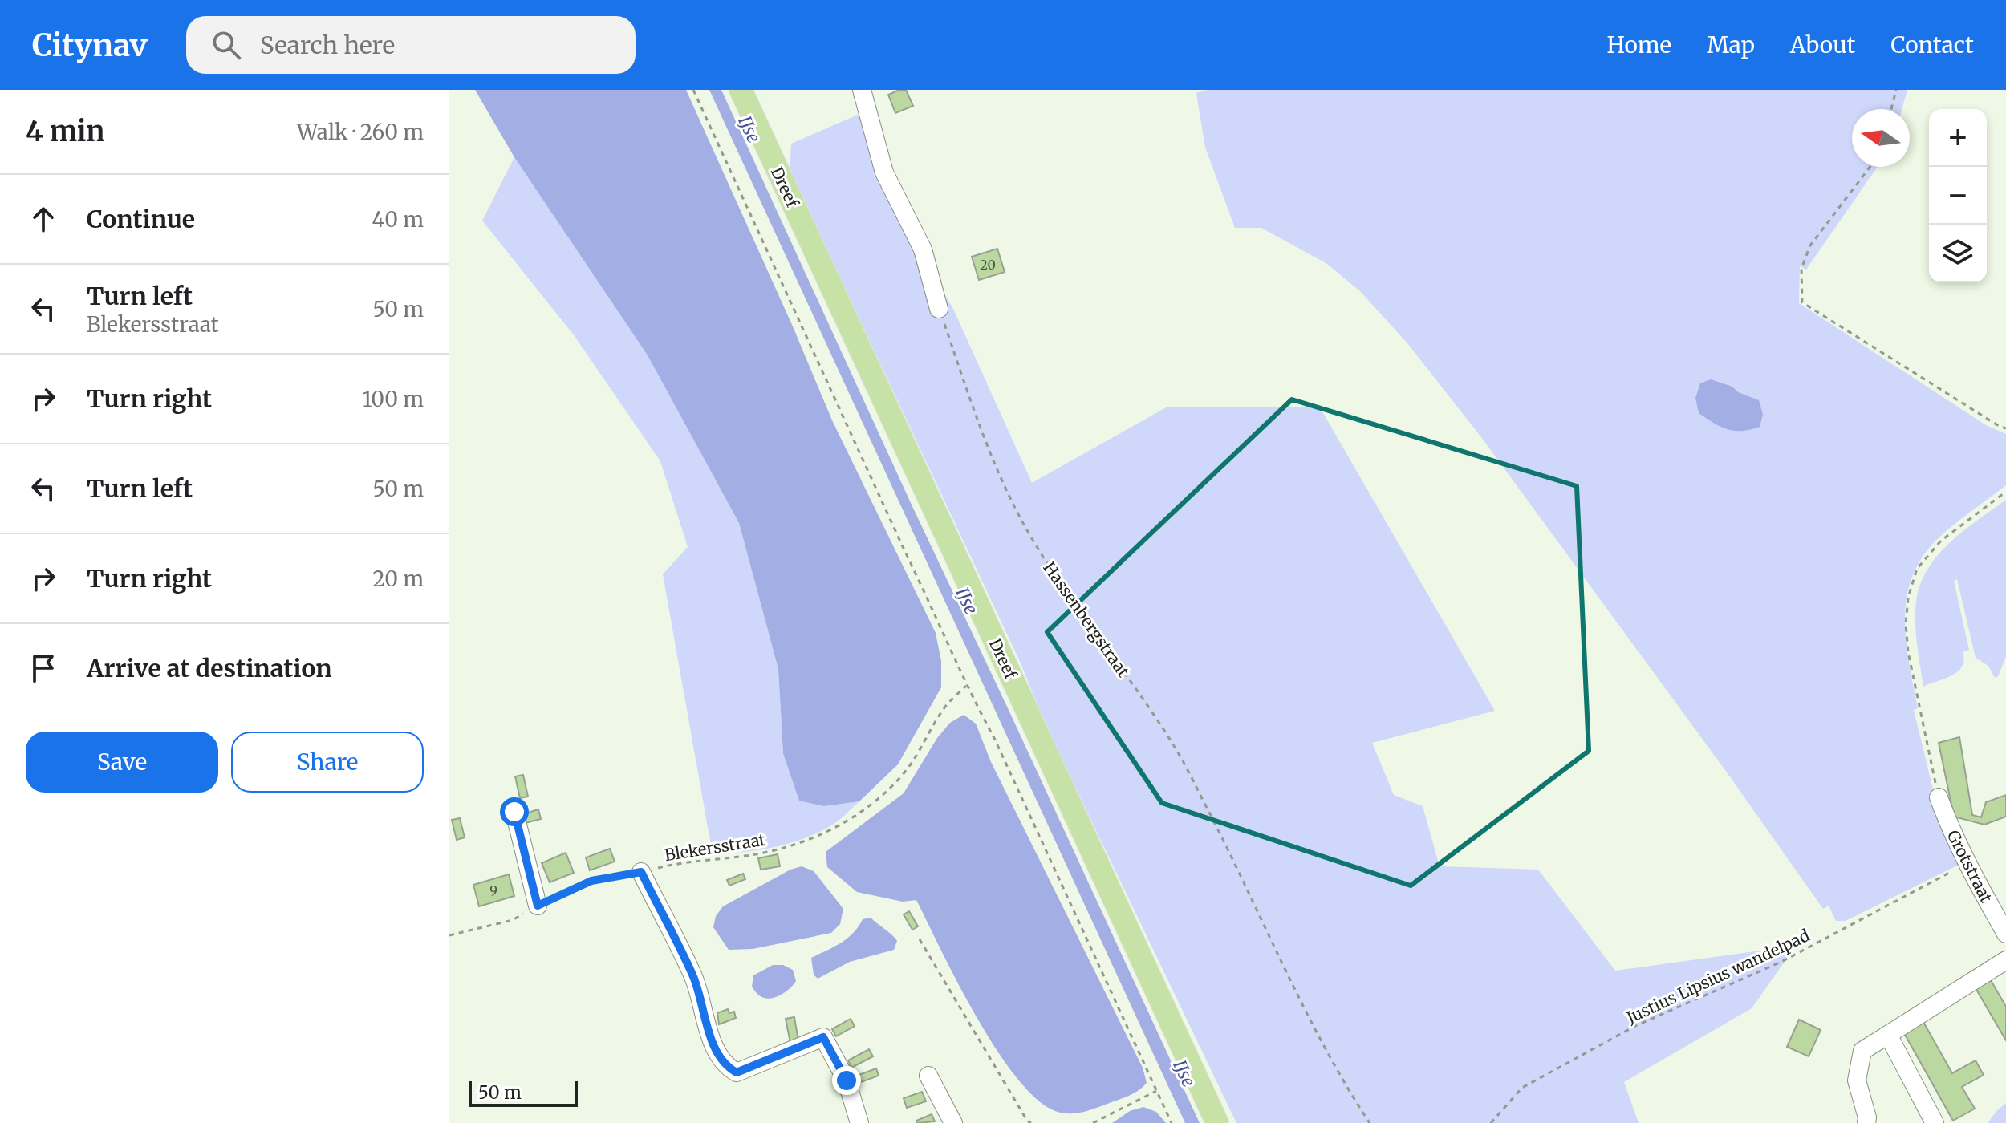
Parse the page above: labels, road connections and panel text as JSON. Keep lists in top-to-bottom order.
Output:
{
  "streets": {
    "main road": ["Dreef"],
    "street": ["Grotstraat"],
    "path": ["Hassenbergstraat", "Blekersstraat", "Justius Lipsius wandelpad"]
  },
  "crossings": [
    ["Grotstraat", "Justius Lipsius wandelpad"]
  ],
  "water": ["IJse"],
  "house_numbers": ["20", "9"],
  "scale_bar": "50 m",
  "north": "left",
  "page": {
    "header": "Citynav",
    "search": "Search here",
    "nav": [
      "Home",
      "Map",
      "About",
      "Contact"
    ],
    "heading": ["4 min", "Walk · 260 m"],
    "map_buttons": ["+", "−"],
    "list": [
      ["Continue", "40 m"],
      ["Turn left", "Blekersstraat", "50 m"],
      ["Turn right", "100 m"],
      ["Turn left", "50 m"],
      ["Turn right", "20 m"],
      "Arrive at destination"
    ],
    "buttons": ["Save", "Share"],
    "scale": "50 m"
  }
}
